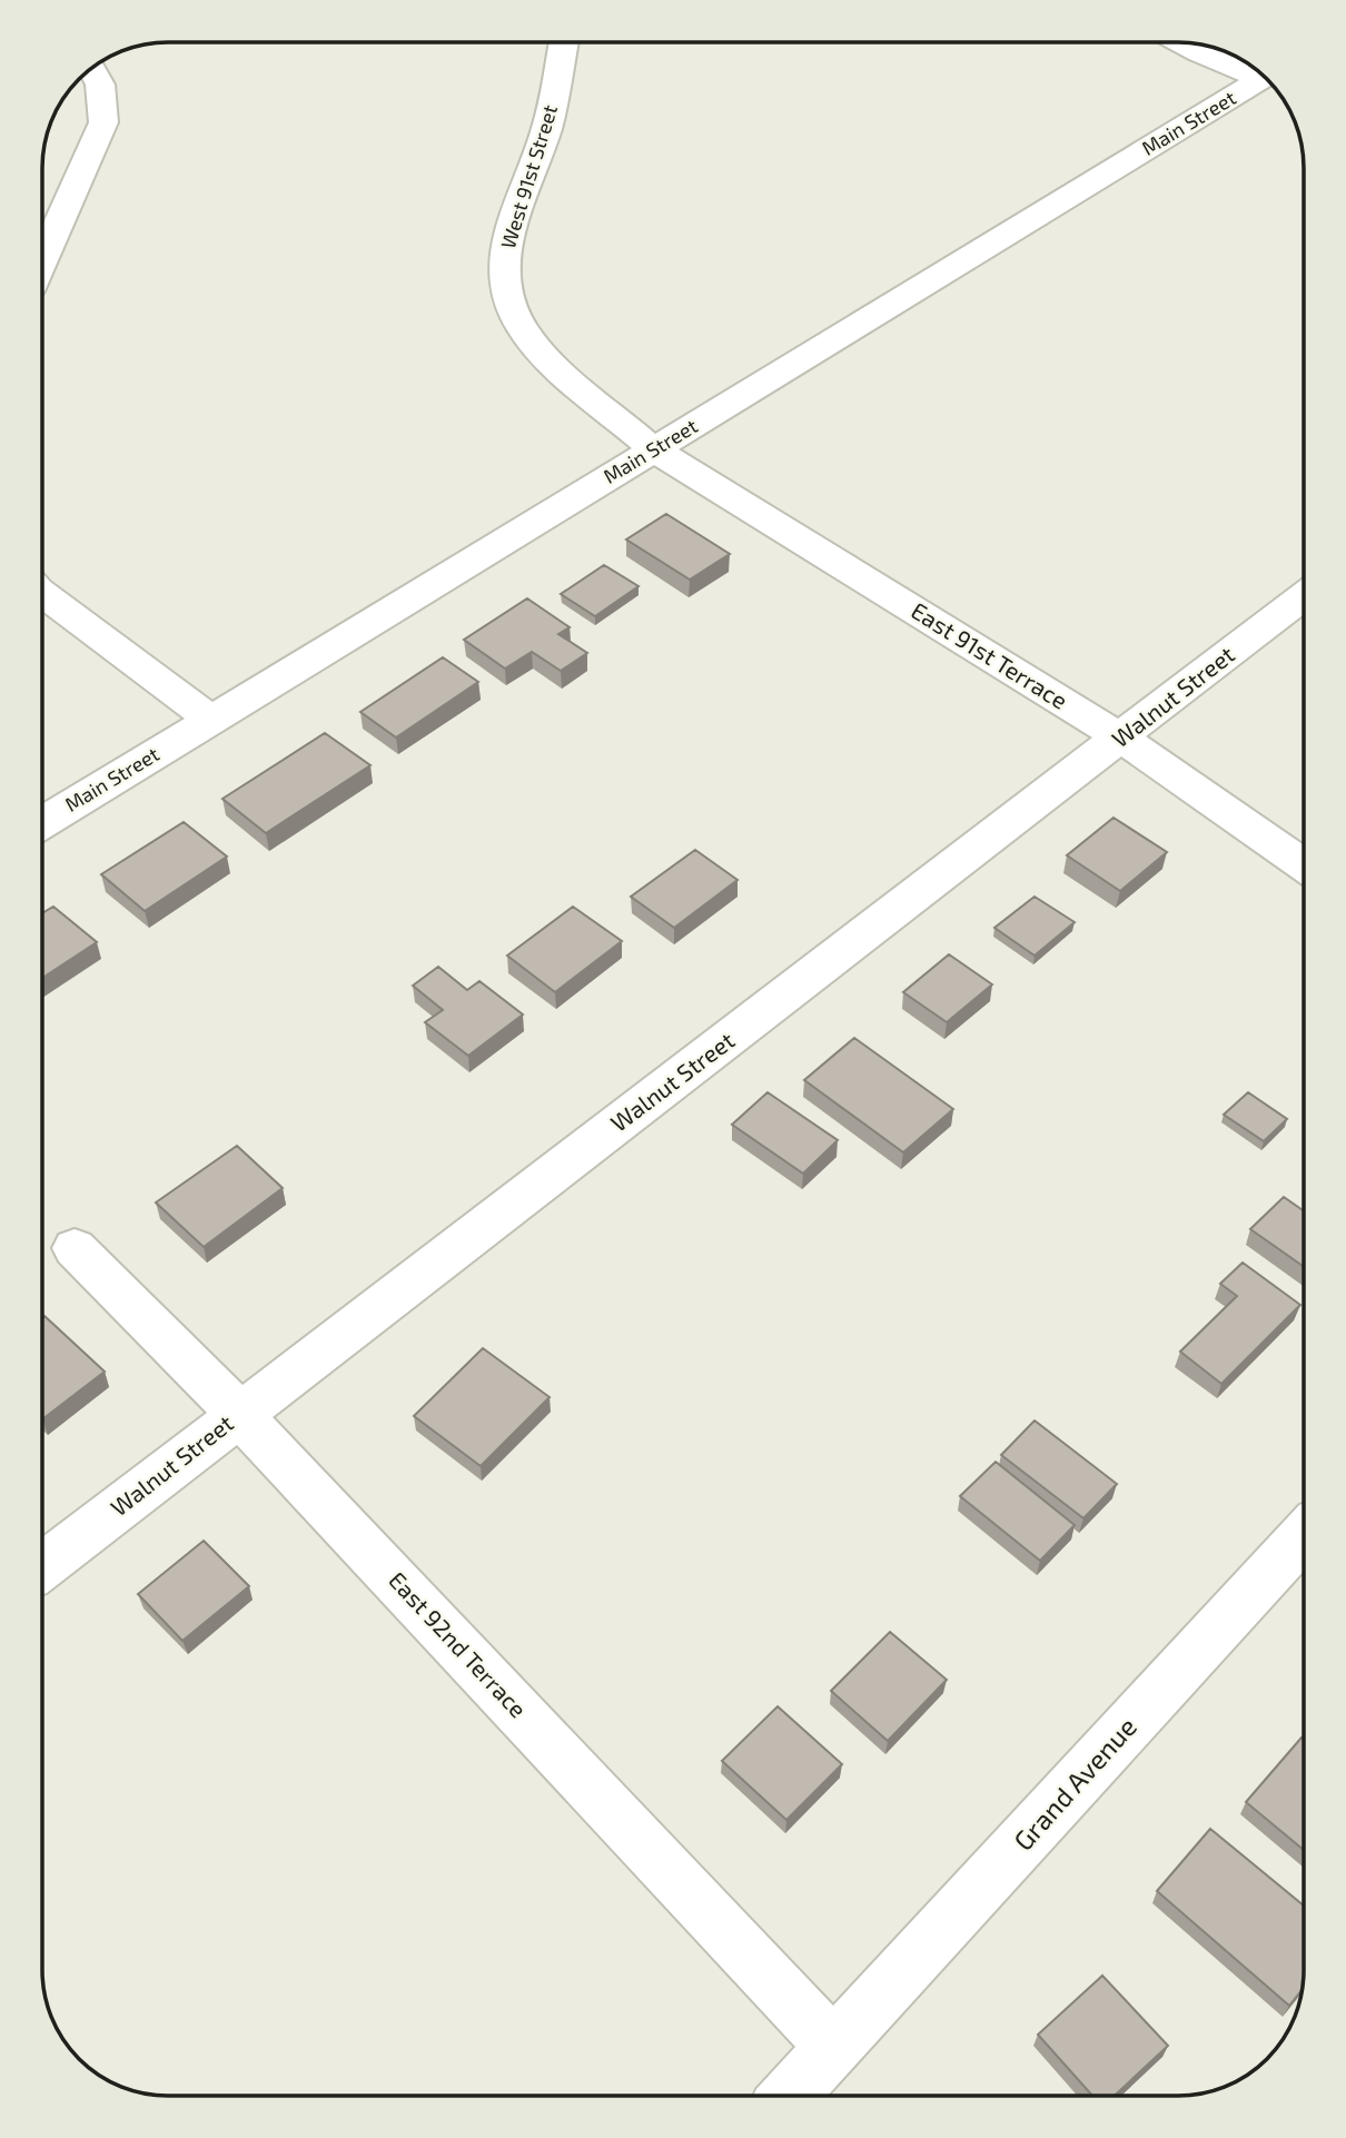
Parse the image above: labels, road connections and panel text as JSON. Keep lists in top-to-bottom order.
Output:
{
  "streets": {
    "street": [
      "Main Street",
      "West 91st Street",
      "East 91st Terrace",
      "Walnut Street",
      "East 92nd Terrace",
      "Grand Avenue"
    ]
  },
  "crossings": [
    ["Main Street", "West 91st Street"],
    ["Main Street", "East 91st Terrace"],
    ["West 91st Street", "East 91st Terrace"],
    ["East 91st Terrace", "Walnut Street"],
    ["Walnut Street", "East 92nd Terrace"],
    ["East 92nd Terrace", "Grand Avenue"]
  ]
}
